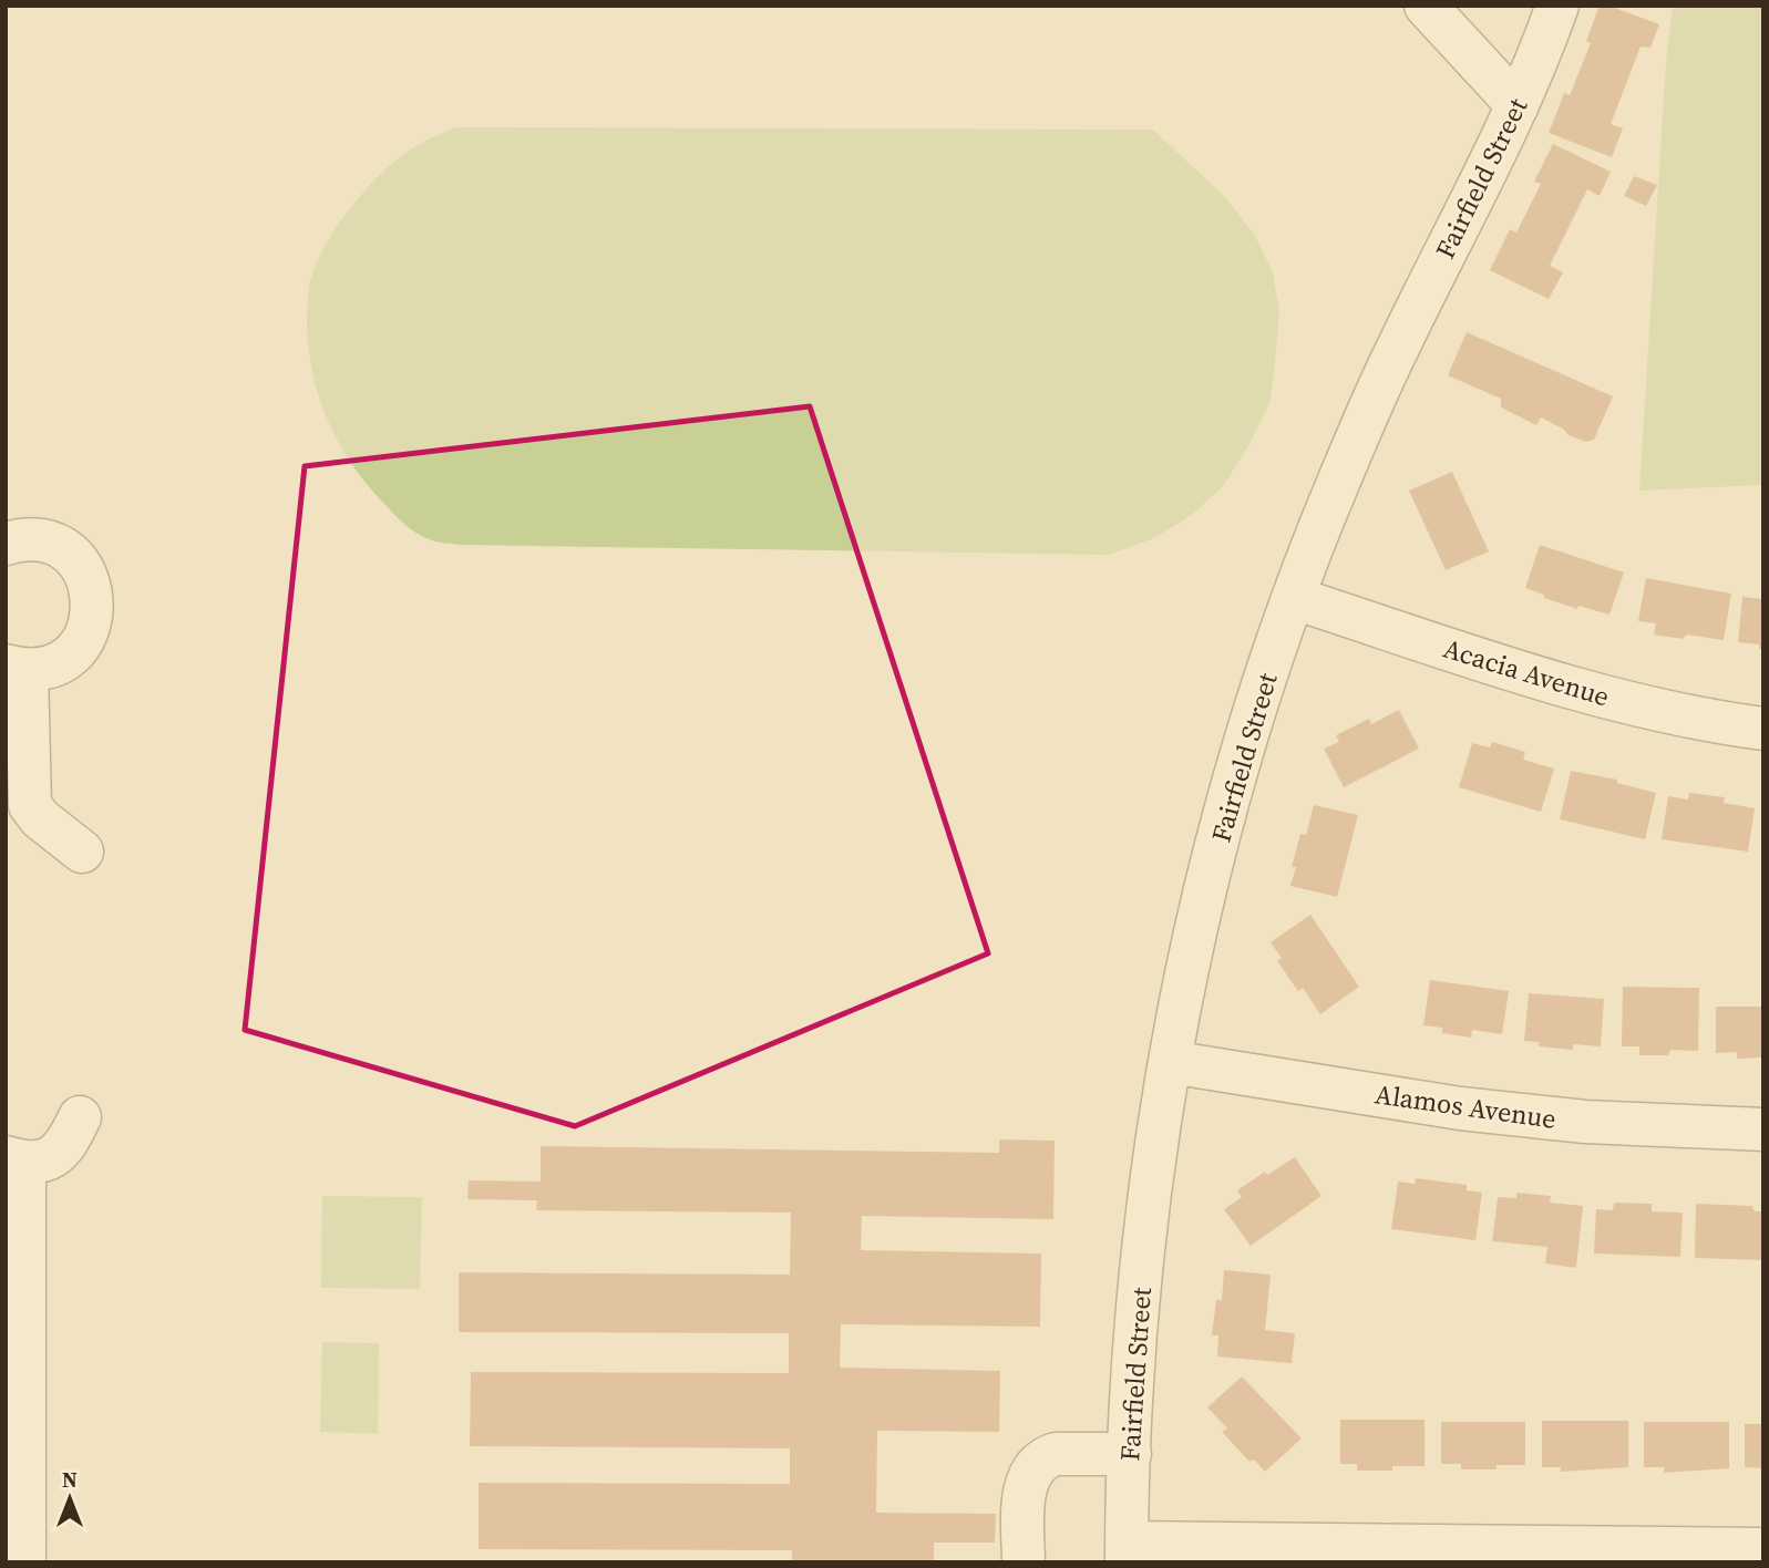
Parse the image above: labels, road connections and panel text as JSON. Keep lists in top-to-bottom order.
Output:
{
  "streets": {
    "street": ["Fairfield Street", "Acacia Avenue", "Alamos Avenue"]
  },
  "crossings": [
    ["Fairfield Street", "Acacia Avenue"],
    ["Fairfield Street", "Alamos Avenue"]
  ],
  "north": "top"
}
